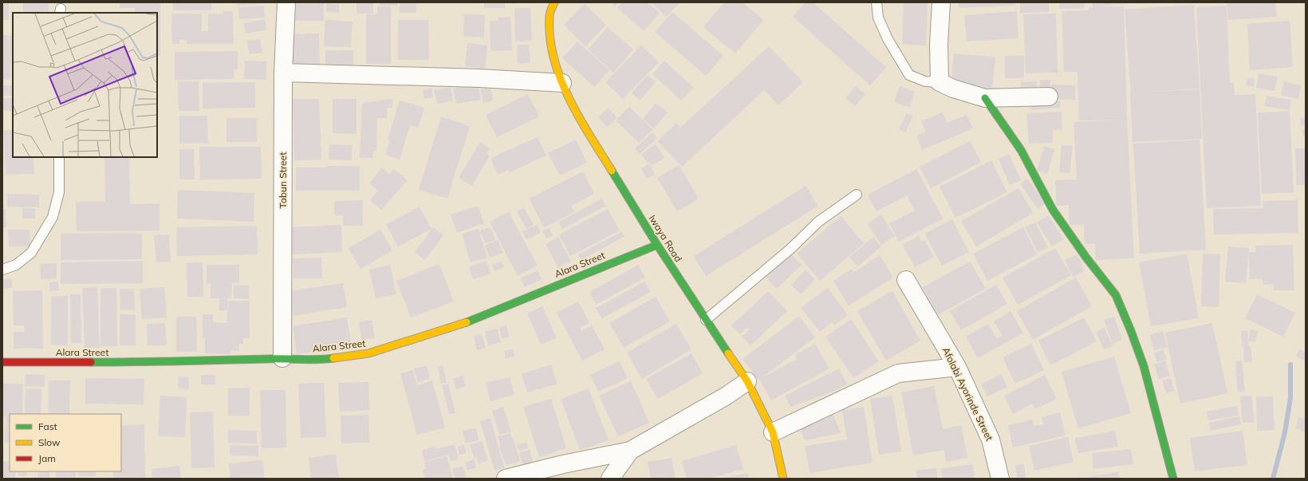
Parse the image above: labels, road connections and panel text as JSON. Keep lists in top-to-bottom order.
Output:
{
  "streets": {
    "street": [
      "Tobun Street",
      "Iwaya Road",
      "Alara Street",
      "Afolabi Ayorinde Street"
    ]
  },
  "crossings": [
    ["Tobun Street", "Alara Street"],
    ["Iwaya Road", "Alara Street"]
  ],
  "legend": ["Fast", "Slow", "Jam"]
}
